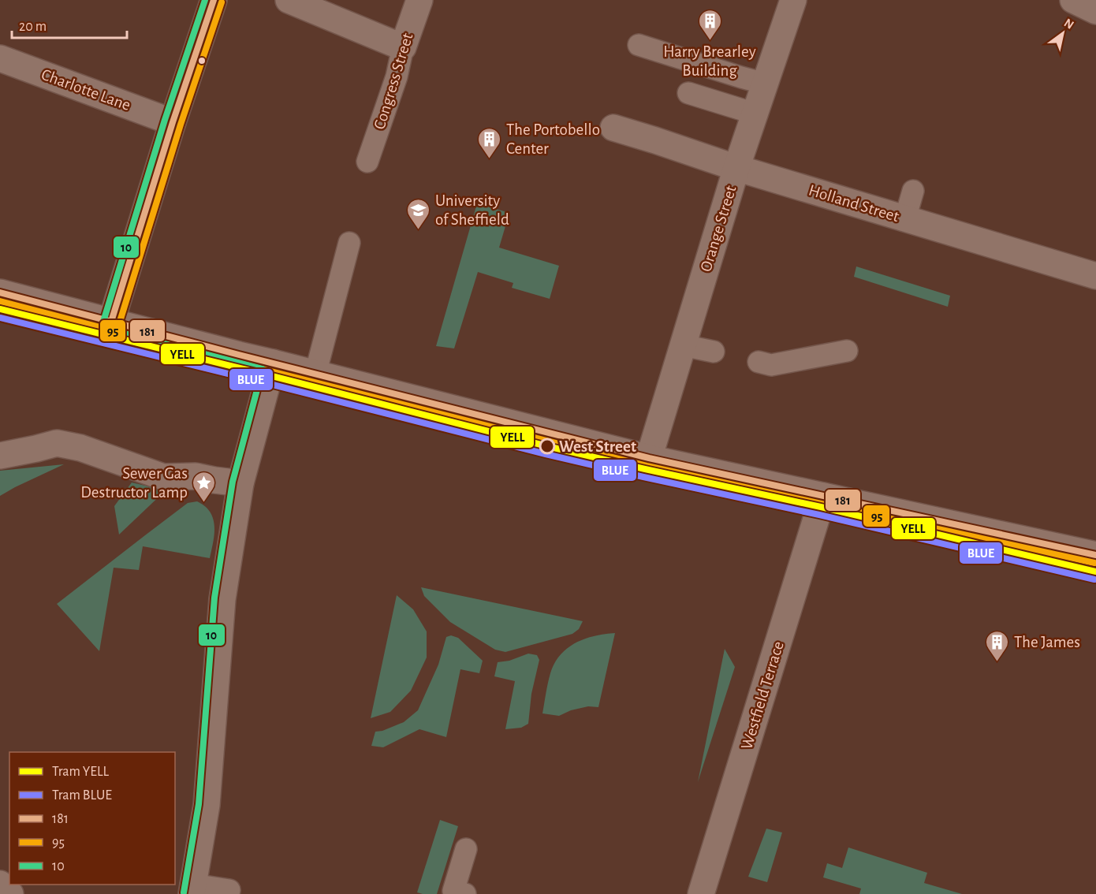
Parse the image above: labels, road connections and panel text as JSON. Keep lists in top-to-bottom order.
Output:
{
  "streets": {
    "street": [
      "Congress Street",
      "Charlotte Lane",
      "Holland Street",
      "Orange Street",
      "Westfield Terrace"
    ]
  },
  "crossings": [
    ["Holland Street", "Orange Street"]
  ],
  "places": {
    "building": ["Harry Brearley Building", "The Portobello Center", "The James"],
    "school or university": ["University of Sheffield"],
    "other": ["West Street"],
    "place": ["Sewer Gas Destructor Lamp"]
  },
  "lines": [
    "transit line 181",
    "transit line 10",
    "transit line 95",
    "tram line YELL",
    "tram line BLUE"
  ],
  "legend": [
    "Tram YELL",
    "Tram BLUE",
    "181",
    "95",
    "10"
  ],
  "scale_bar": "20 m",
  "north": "top right"
}
